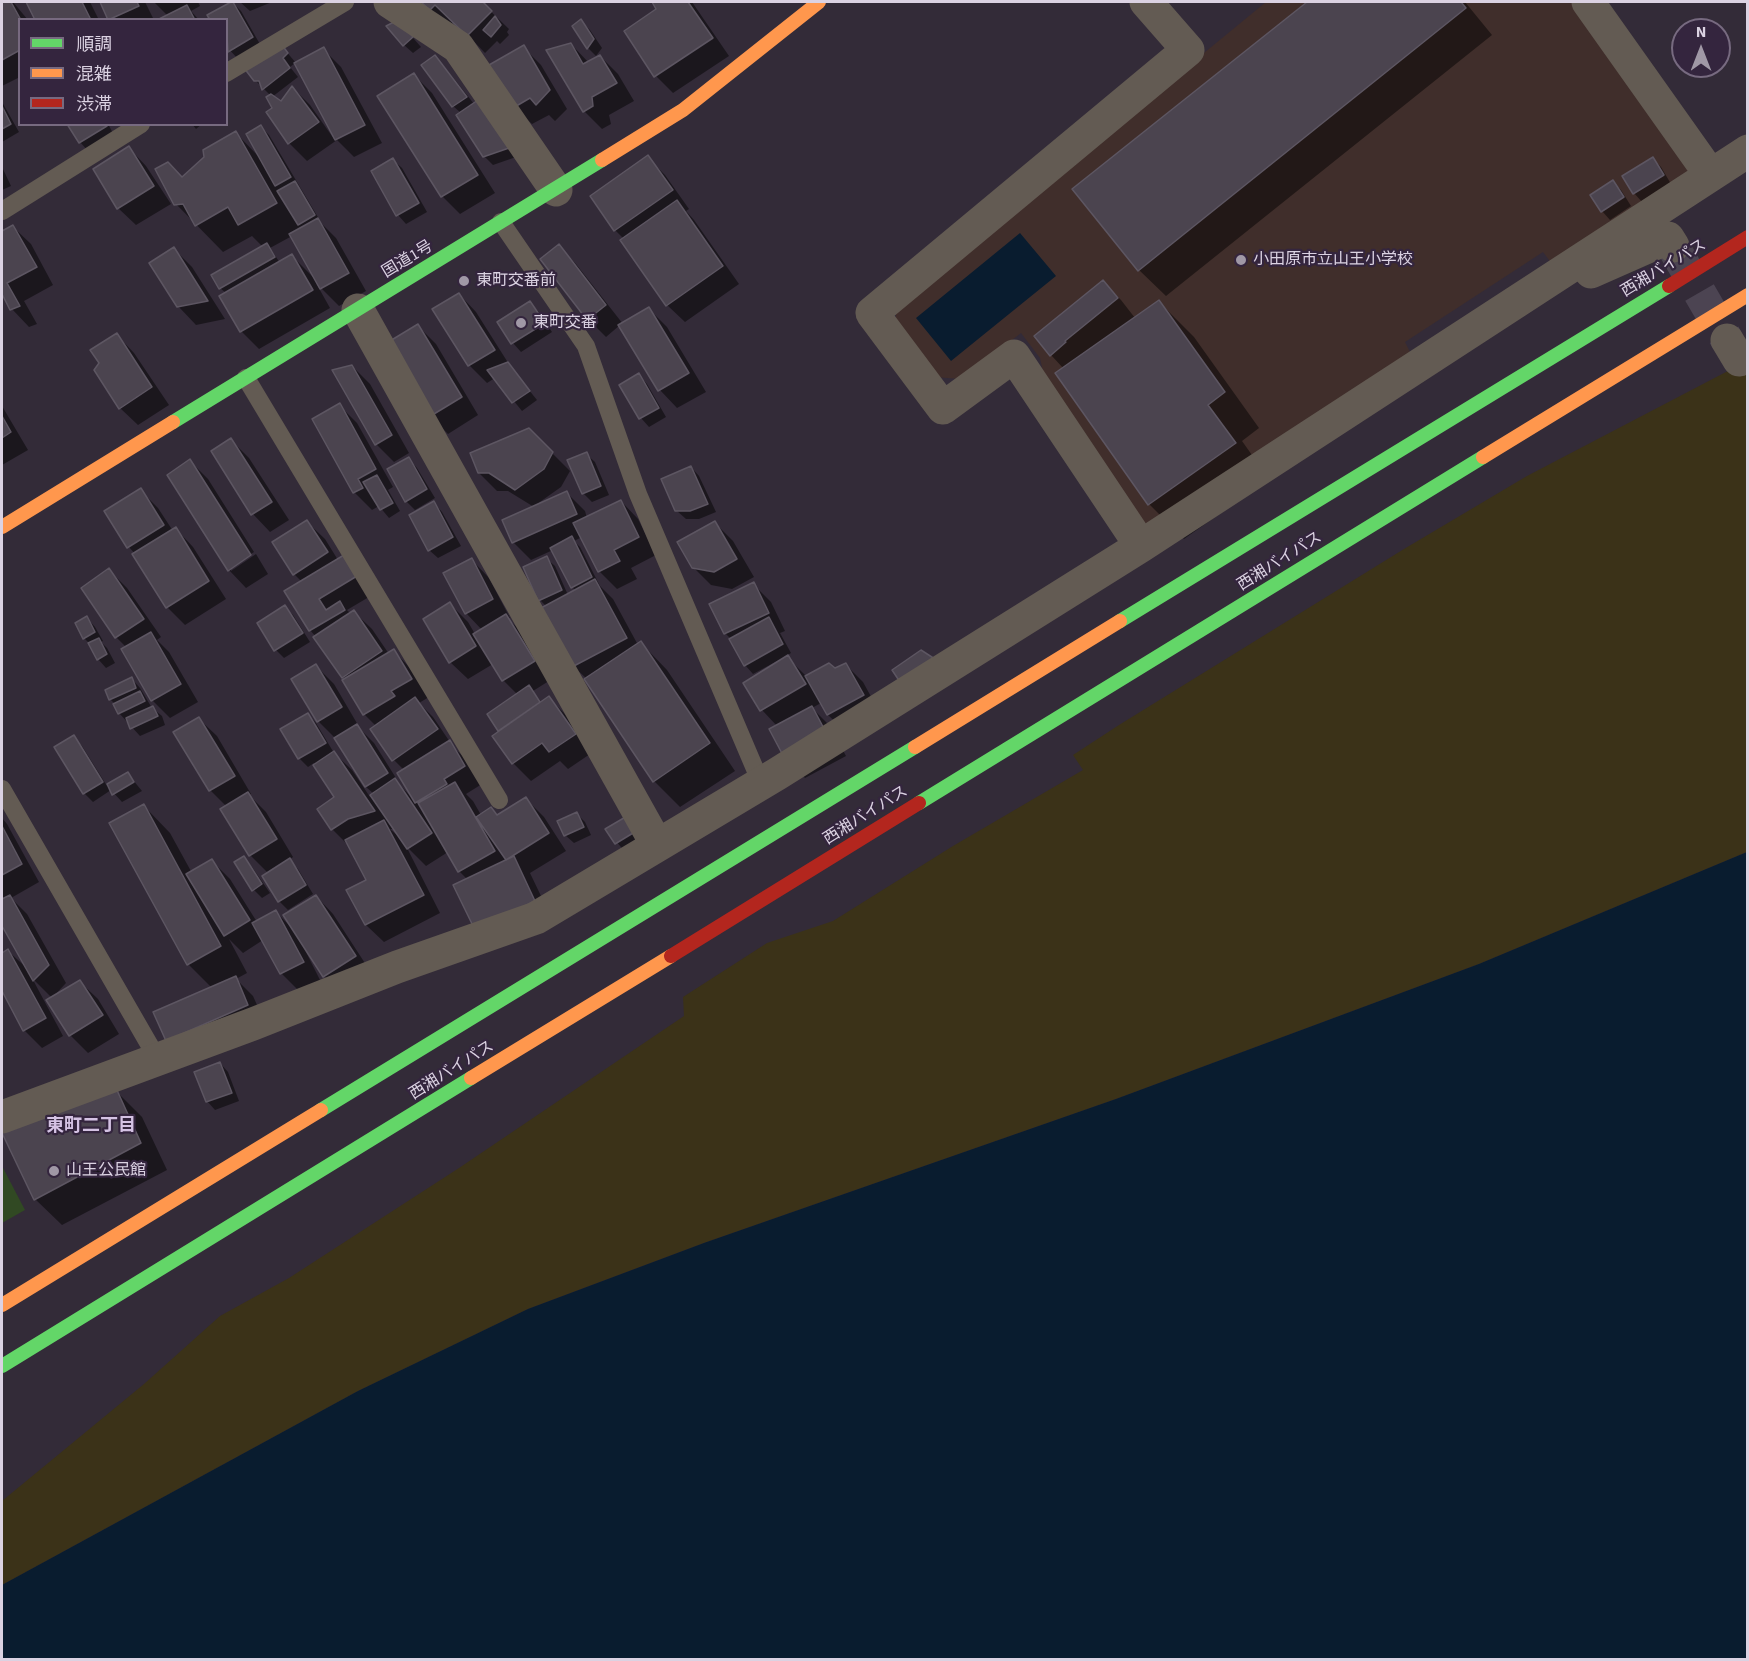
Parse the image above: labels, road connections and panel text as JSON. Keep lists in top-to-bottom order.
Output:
{
  "streets": {
    "highway": ["国道1号", "西湘バイパス"]
  },
  "districts": ["東町二丁目"],
  "places": [
    "小田原市立山王小学校",
    "東町交番前",
    "東町交番",
    "山王公民館"
  ],
  "legend": ["順調", "混雑", "渋滞"],
  "north": "top"
}
